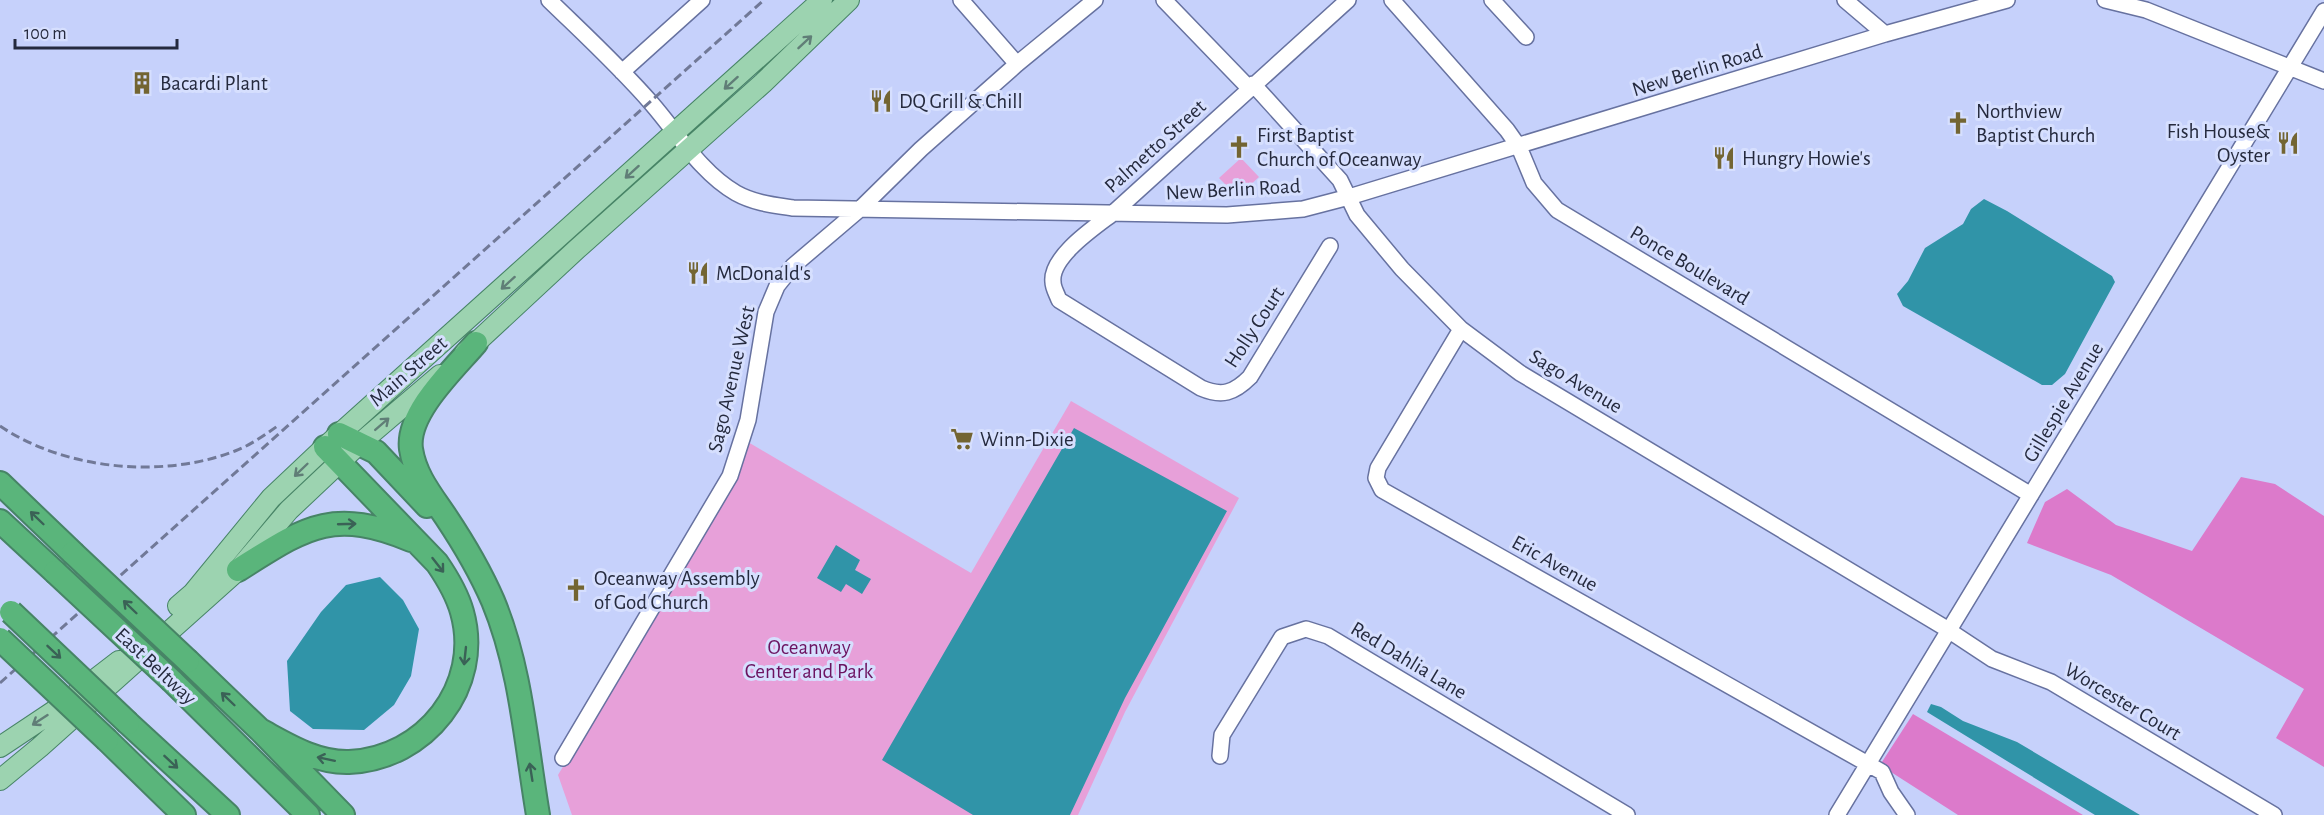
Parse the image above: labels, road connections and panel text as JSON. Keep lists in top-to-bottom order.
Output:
{
  "streets": {
    "highway": ["East Beltway"],
    "main road": ["Main Street"],
    "street": [
      "New Berlin Road",
      "Palmetto Street",
      "Ponce Boulevard",
      "Holly Court",
      "Sago Avenue West",
      "Sago Avenue",
      "Gillespie Avenue",
      "Eric Avenue",
      "Red Dahlia Lane",
      "Worcester Court"
    ]
  },
  "crossings": [
    ["New Berlin Road", "Palmetto Street"],
    ["New Berlin Road", "Ponce Boulevard"],
    ["New Berlin Road", "Main Street"],
    ["New Berlin Road", "Sago Avenue West"],
    ["New Berlin Road", "Sago Avenue"],
    ["Palmetto Street", "Holly Court"],
    ["Palmetto Street", "Sago Avenue"],
    ["Ponce Boulevard", "Gillespie Avenue"],
    ["Sago Avenue", "Gillespie Avenue"],
    ["Sago Avenue", "Eric Avenue"],
    ["Sago Avenue", "Worcester Court"],
    ["Gillespie Avenue", "Eric Avenue"],
    ["Gillespie Avenue", "Worcester Court"]
  ],
  "parks": ["Oceanway Center and Park"],
  "places": {
    "building": ["Bacardi Plant"],
    "restaurant": [
      "DQ Grill & Chill",
      "Fish House& Oyster",
      "Hungry Howie's",
      "McDonald's"
    ],
    "church": ["Northview Baptist Church", "First Baptist Church of Oceanway", "Oceanway Assembly of God Church"],
    "supermarket": ["Winn-Dixie"]
  },
  "scale_bar": "100 m"
}
